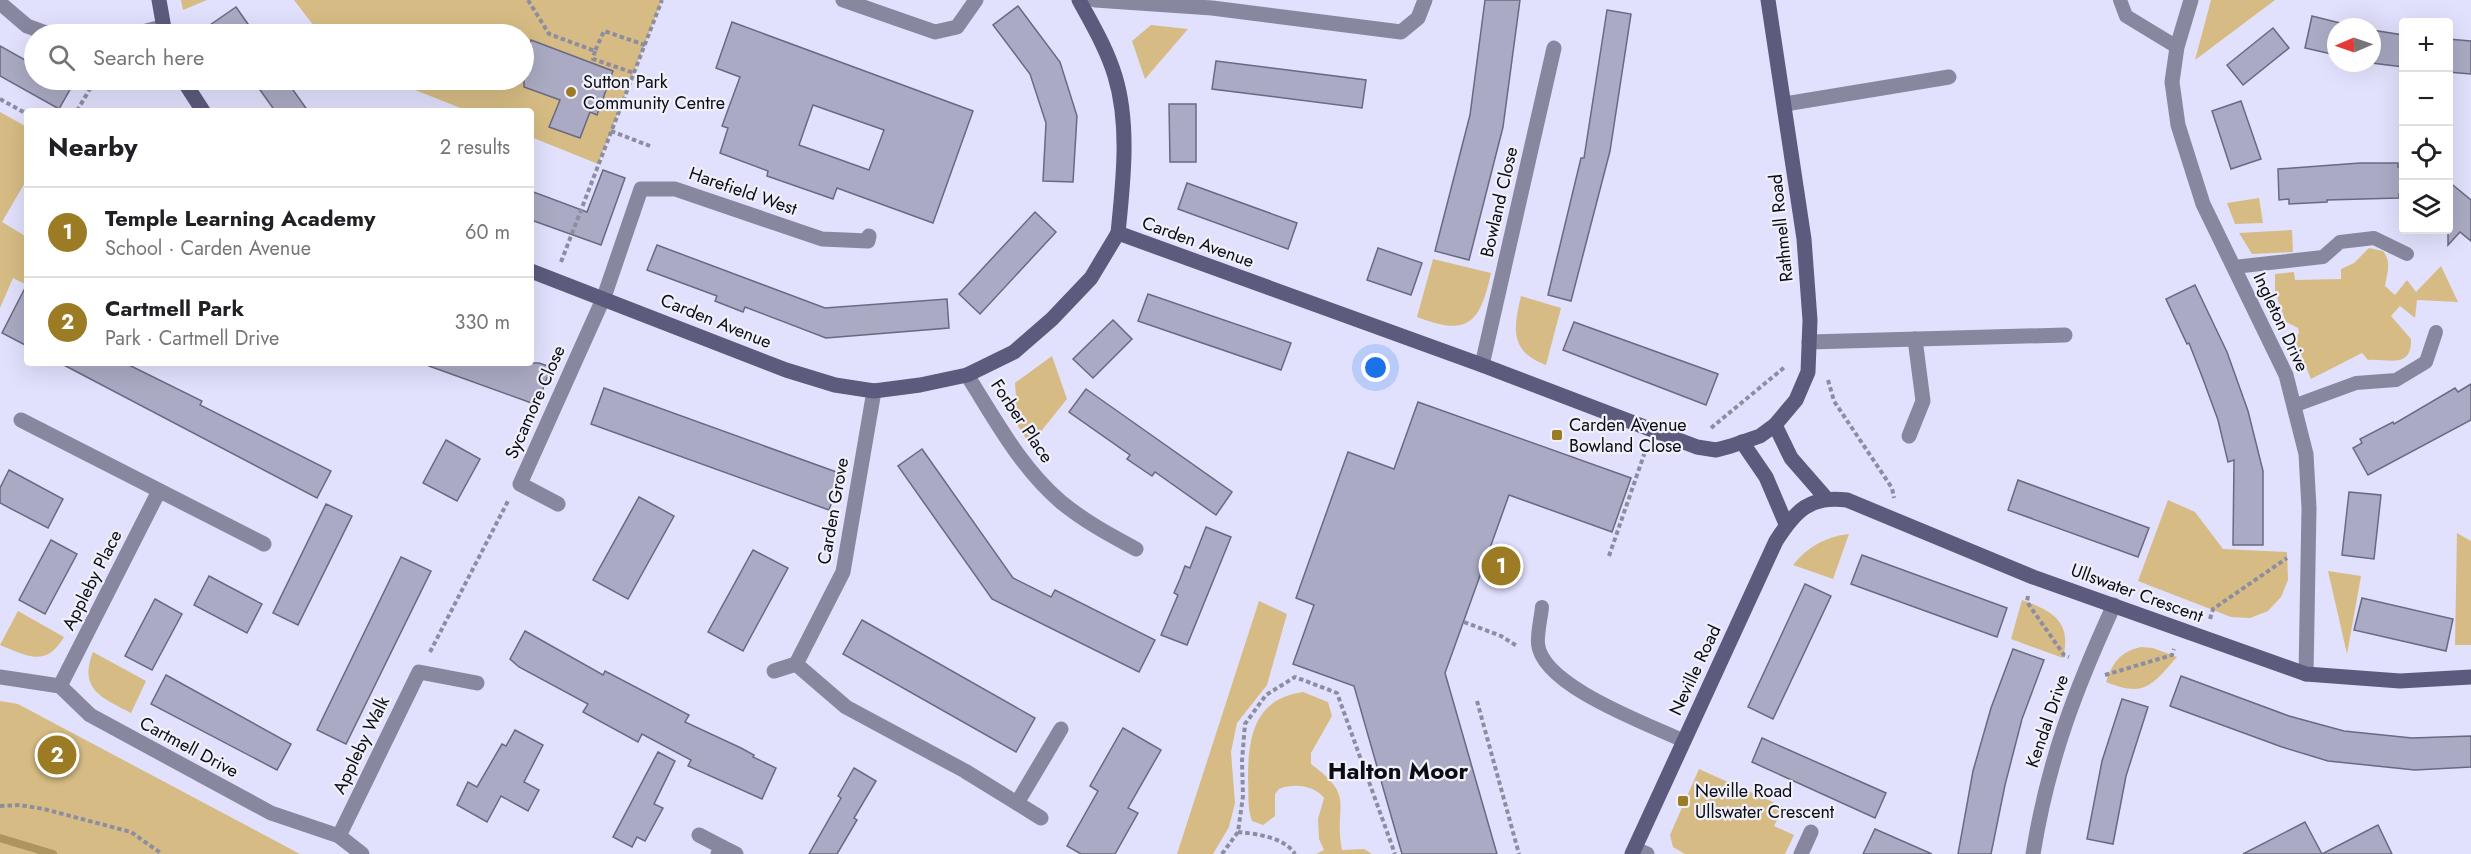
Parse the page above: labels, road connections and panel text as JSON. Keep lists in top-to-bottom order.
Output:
{
  "streets": {
    "street": [
      "Harefield West",
      "Bowland Close",
      "Rathmell Road",
      "Carden Avenue",
      "Ingleton Drive",
      "Sycamore Close",
      "Forber Place",
      "Carden Grove",
      "Appleby Place",
      "Ullswater Crescent",
      "Neville Road",
      "Kendal Drive",
      "Appleby Walk",
      "Cartmell Drive"
    ]
  },
  "crossings": [
    ["Harefield West", "Carden Avenue"],
    ["Harefield West", "Sycamore Close"],
    ["Bowland Close", "Carden Avenue"],
    ["Rathmell Road", "Carden Avenue"],
    ["Carden Avenue", "Sycamore Close"],
    ["Carden Avenue", "Forber Place"],
    ["Carden Avenue", "Carden Grove"],
    ["Ingleton Drive", "Ullswater Crescent"],
    ["Appleby Place", "Cartmell Drive"],
    ["Ullswater Crescent", "Neville Road"],
    ["Ullswater Crescent", "Kendal Drive"],
    ["Appleby Walk", "Cartmell Drive"]
  ],
  "districts": ["Halton Moor"],
  "places": {
    "other": ["Sutton Park Community Centre"],
    "transit": ["Carden Avenue Bowland Close", "Neville Road Ullswater Crescent"]
  },
  "north": "left",
  "page": {
    "map_buttons": ["+", "−"],
    "search": "Search here",
    "heading": ["Nearby", "2 results"],
    "list": [
      {
        "mark": "1",
        "name": "Temple Learning Academy",
        "note": "School · Carden Avenue",
        "value": "60 m"
      },
      {
        "mark": "2",
        "name": "Cartmell Park",
        "note": "Park · Cartmell Drive",
        "value": "330 m"
      }
    ],
    "pins": ["1", "2"]
  }
}
